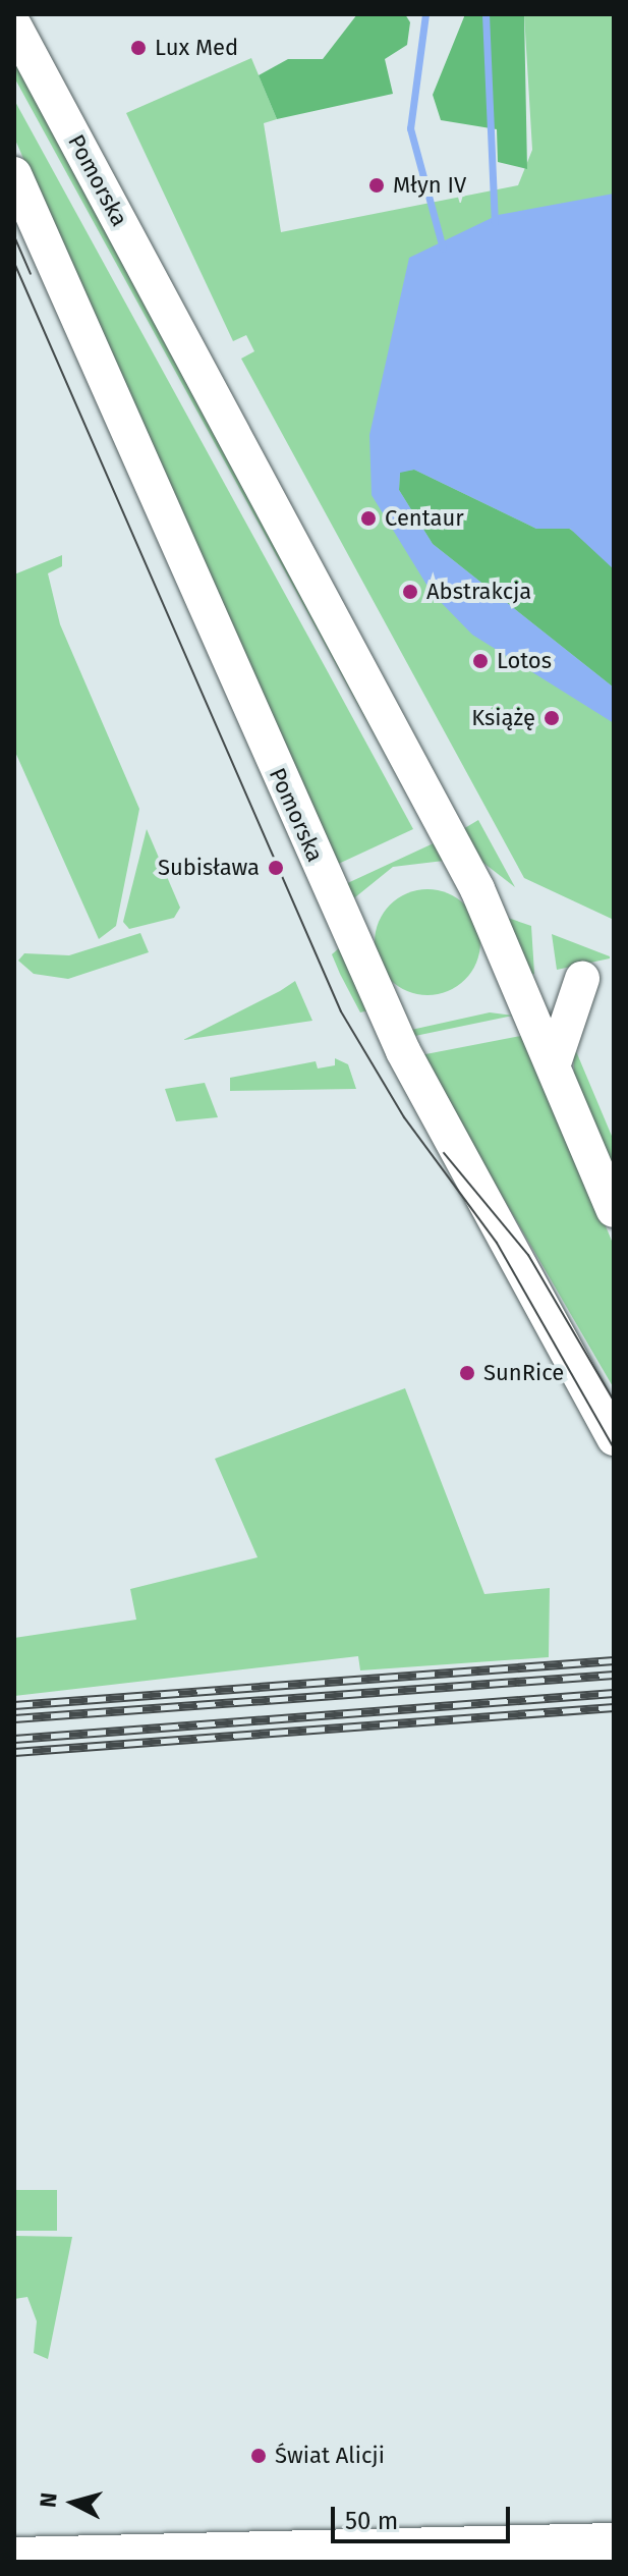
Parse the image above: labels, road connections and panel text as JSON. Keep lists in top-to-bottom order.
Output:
{
  "streets": {
    "main road": ["Pomorska"]
  },
  "places": [
    "Lux Med",
    "Młyn IV",
    "Centaur",
    "Abstrakcja",
    "Lotos",
    "Książę",
    "Subisława",
    "SunRice",
    "Świat Alicji"
  ],
  "scale_bar": "50 m",
  "north": "left"
}
